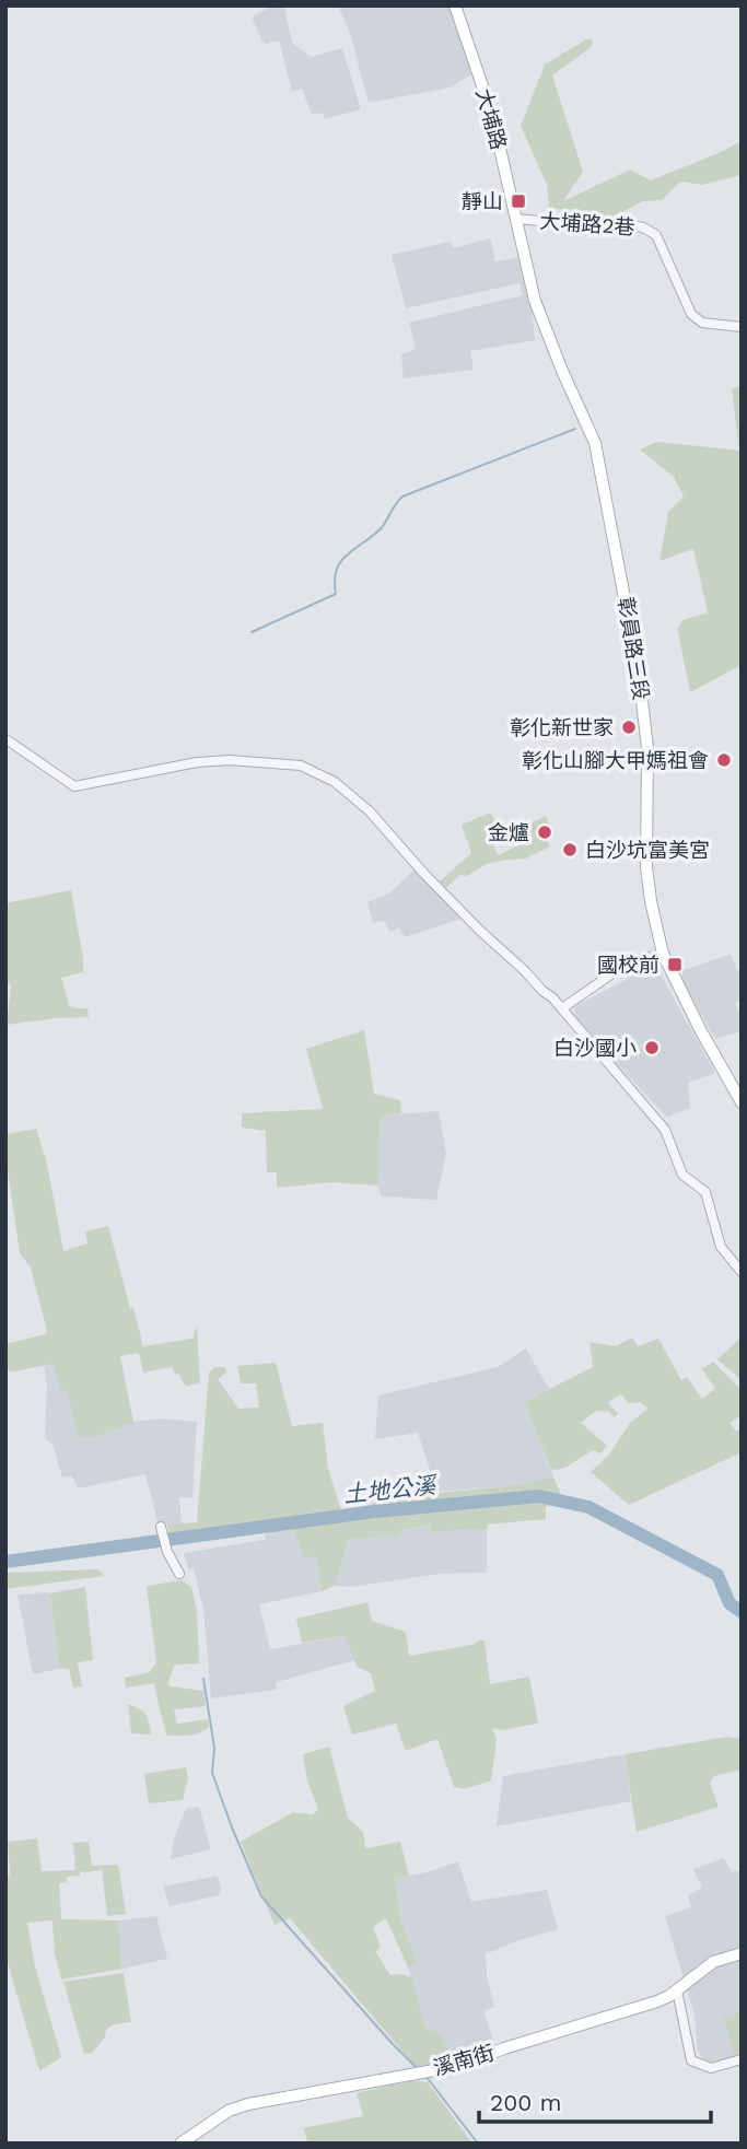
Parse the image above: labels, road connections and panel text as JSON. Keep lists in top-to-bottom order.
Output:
{
  "streets": {
    "main road": ["大埔路", "彰員路三段", "溪南街"],
    "street": ["大埔路2巷"]
  },
  "crossings": [
    ["大埔路", "大埔路2巷"],
    ["大埔路", "彰員路三段"]
  ],
  "water": ["土地公溪"],
  "places": {
    "transit": ["靜山", "國校前"],
    "other": [
      "彰化新世家",
      "彰化山腳大甲媽祖會",
      "金爐",
      "白沙坑富美宮",
      "白沙國小"
    ]
  },
  "scale_bar": "200 m"
}
